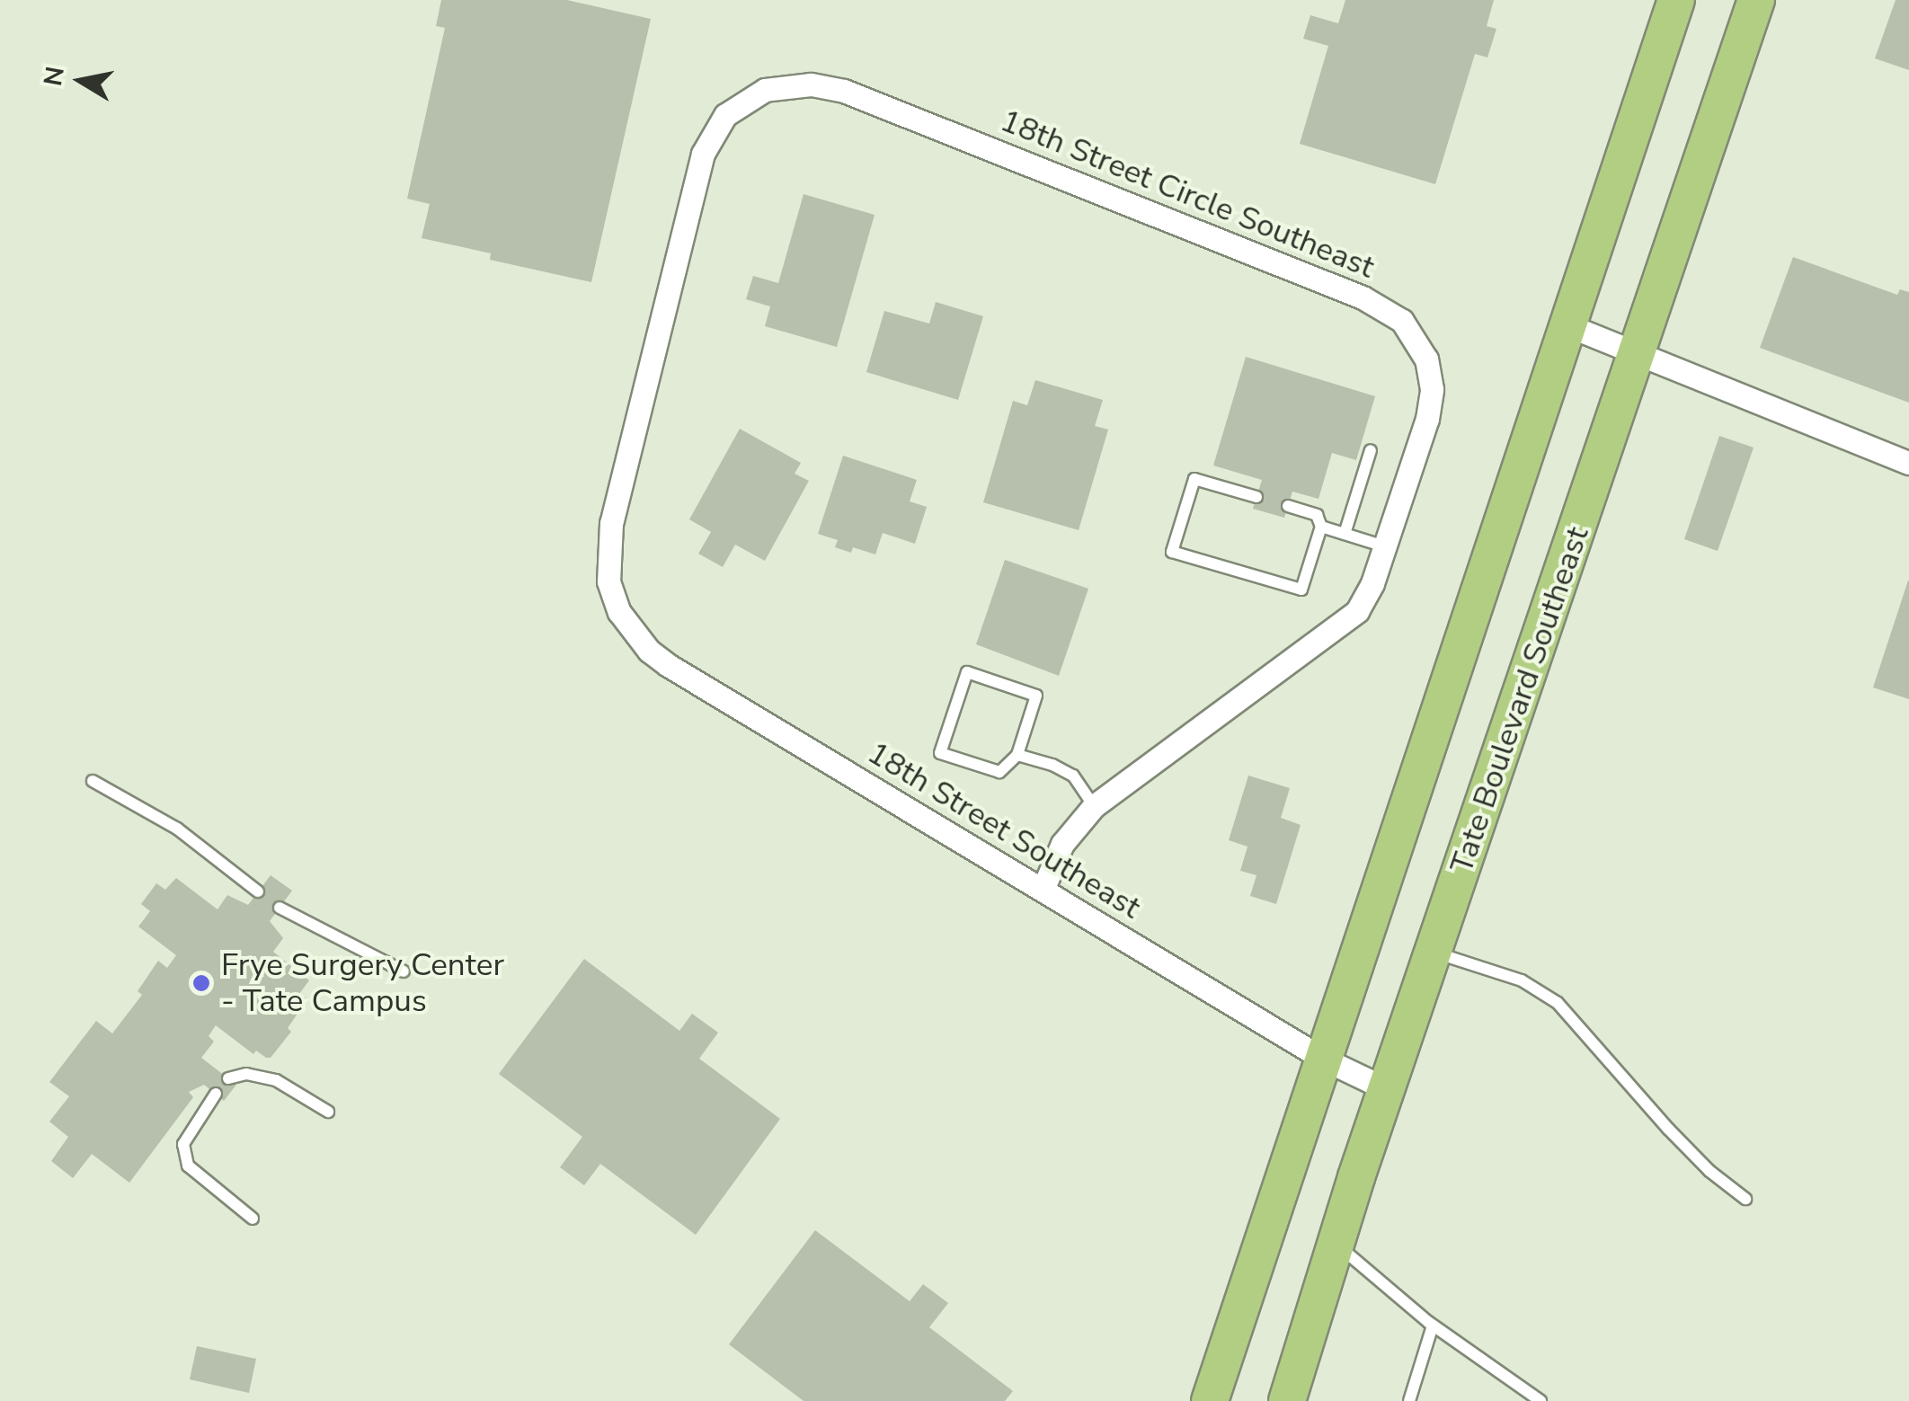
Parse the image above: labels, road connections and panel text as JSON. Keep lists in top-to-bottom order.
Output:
{
  "streets": {
    "main road": ["Tate Boulevard Southeast"],
    "street": ["18th Street Circle Southeast", "18th Street Southeast"]
  },
  "crossings": [
    ["18th Street Circle Southeast", "18th Street Southeast"],
    ["Tate Boulevard Southeast", "18th Street Southeast"]
  ],
  "places": ["Frye Surgery Center - Tate Campus"],
  "north": "left"
}
